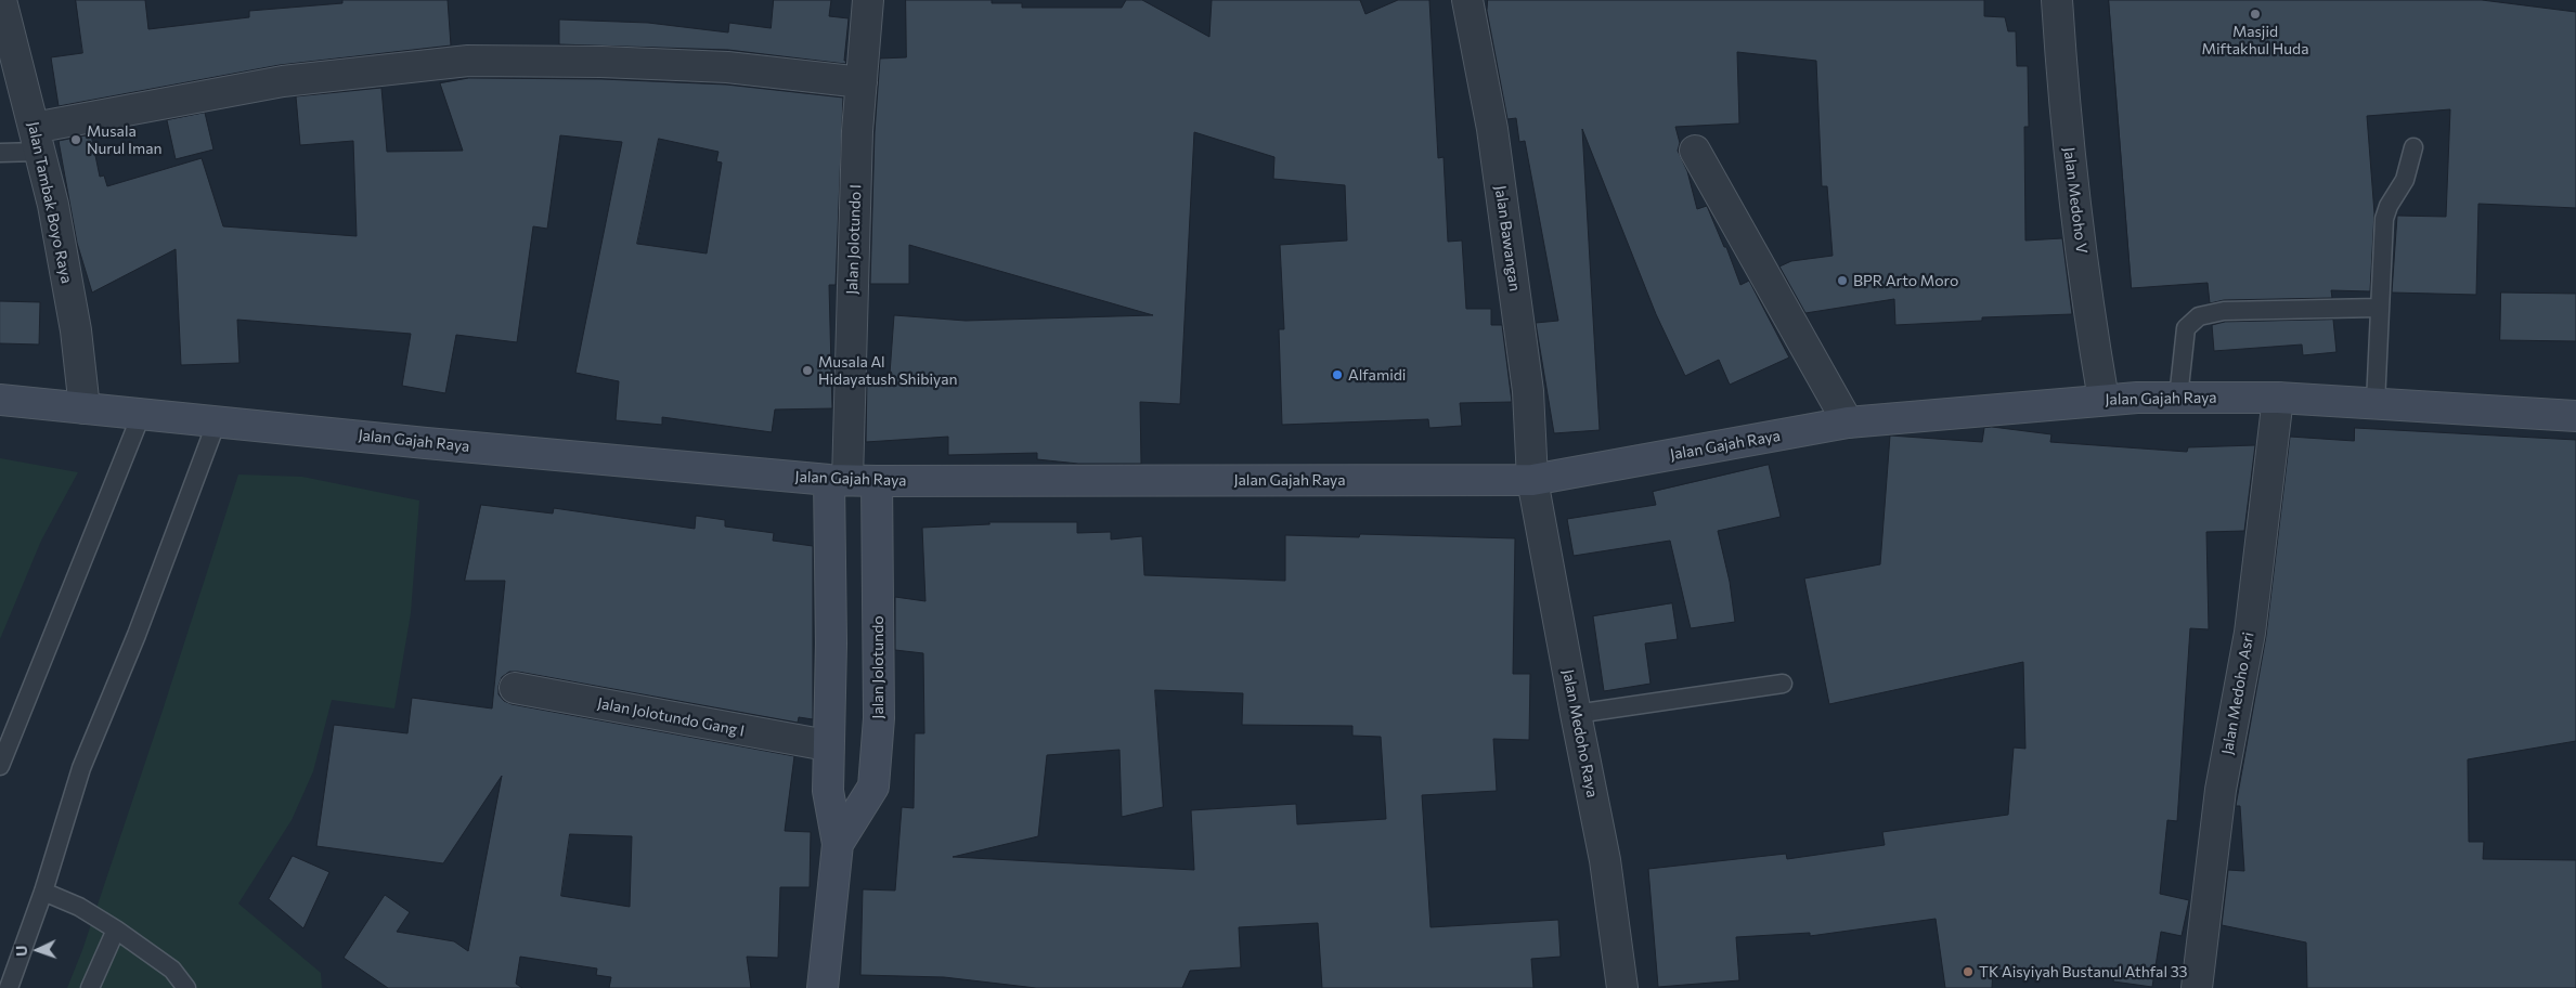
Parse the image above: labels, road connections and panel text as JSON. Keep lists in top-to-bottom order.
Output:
{
  "streets": {
    "main road": ["Jalan Gajah Raya", "Jalan Jolotundo"],
    "street": [
      "Jalan Medoho V",
      "Jalan Tambak Boyo Raya",
      "Jalan Bawangan",
      "Jalan Jolotundo I",
      "Jalan Medoho Asri",
      "Jalan Jolotundo Gang I",
      "Jalan Medoho Raya"
    ]
  },
  "crossings": [
    ["Jalan Medoho V", "Jalan Gajah Raya"],
    ["Jalan Tambak Boyo Raya", "Jalan Gajah Raya"],
    ["Jalan Bawangan", "Jalan Gajah Raya"],
    ["Jalan Bawangan", "Jalan Medoho Raya"],
    ["Jalan Jolotundo I", "Jalan Gajah Raya"],
    ["Jalan Jolotundo I", "Jalan Jolotundo"],
    ["Jalan Gajah Raya", "Jalan Jolotundo"],
    ["Jalan Gajah Raya", "Jalan Medoho Asri"],
    ["Jalan Gajah Raya", "Jalan Medoho Raya"],
    ["Jalan Jolotundo", "Jalan Jolotundo Gang I"]
  ],
  "places": [
    "Masjid Miftakhul Huda",
    "Musala Nurul Iman",
    "BPR Arto Moro",
    "Musala Al Hidayatush Shibiyan",
    "Alfamidi",
    "TK Aisyiyah Bustanul Athfal 33"
  ],
  "north": "left"
}
